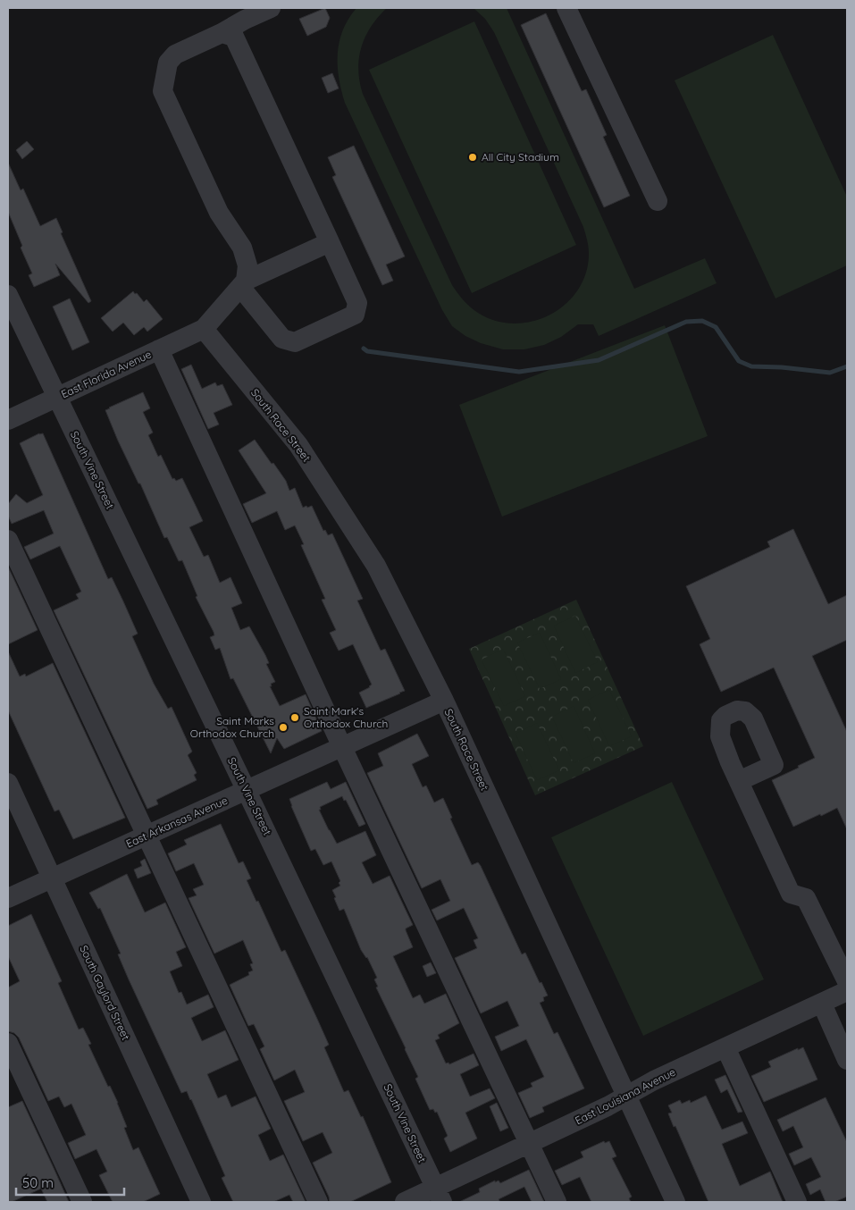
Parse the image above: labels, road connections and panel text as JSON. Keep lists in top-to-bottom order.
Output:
{
  "streets": {
    "street": [
      "East Florida Avenue",
      "South Race Street",
      "South Vine Street",
      "East Arkansas Avenue",
      "South Gaylord Street",
      "East Louisiana Avenue"
    ]
  },
  "crossings": [
    ["East Florida Avenue", "South Race Street"],
    ["East Florida Avenue", "South Vine Street"],
    ["South Race Street", "East Arkansas Avenue"],
    ["South Race Street", "East Louisiana Avenue"],
    ["South Vine Street", "East Arkansas Avenue"],
    ["South Vine Street", "East Louisiana Avenue"],
    ["East Arkansas Avenue", "South Gaylord Street"]
  ],
  "places": ["All City Stadium", "Saint Mark's Orthodox Church", "Saint Marks Orthodox Church"],
  "scale_bar": "50 m"
}
